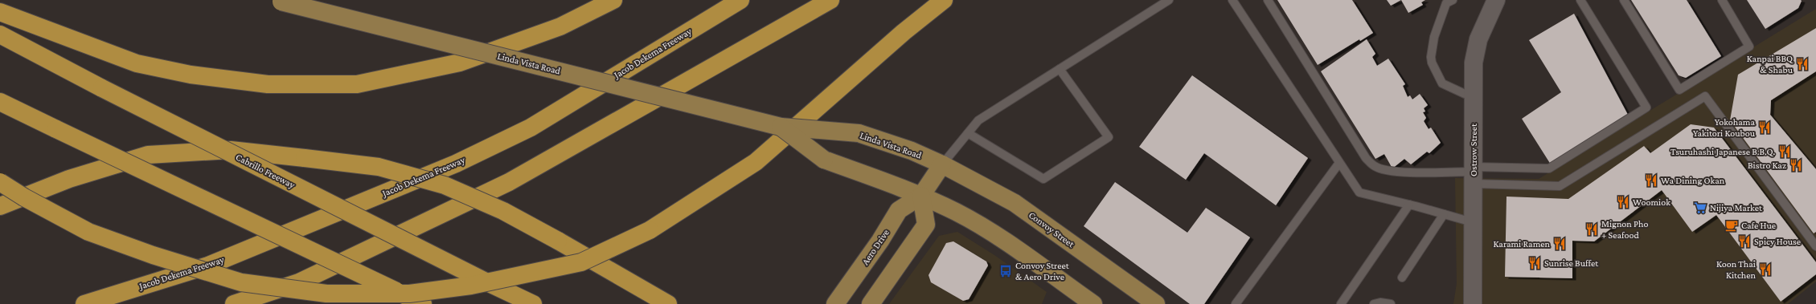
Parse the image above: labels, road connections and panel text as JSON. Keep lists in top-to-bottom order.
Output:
{
  "streets": {
    "highway": ["Jacob Dekema Freeway", "Cabrillo Freeway"],
    "main road": ["Linda Vista Road", "Convoy Street", "Aero Drive"],
    "street": ["Ostrow Street"]
  },
  "crossings": [
    ["Linda Vista Road", "Convoy Street"],
    ["Linda Vista Road", "Aero Drive"],
    ["Convoy Street", "Aero Drive"]
  ],
  "places": {
    "restaurant": [
      "Kanpai BBQ & Shabu",
      "Yokohama Yakitori Koubou",
      "Tsuruhashi Japanese B.B.Q.",
      "Bistro Kaz",
      "Wa Dining Okan",
      "Woomiok",
      "Mignon Pho + Seafood",
      "Spicy House",
      "Karami Ramen",
      "Sunrise Buffet",
      "Koon Thai Kitchen"
    ],
    "supermarket": ["Nijiya Market"],
    "cafe": ["Cafe Hue"],
    "bus stop": ["Convoy Street & Aero Drive"]
  }
}
